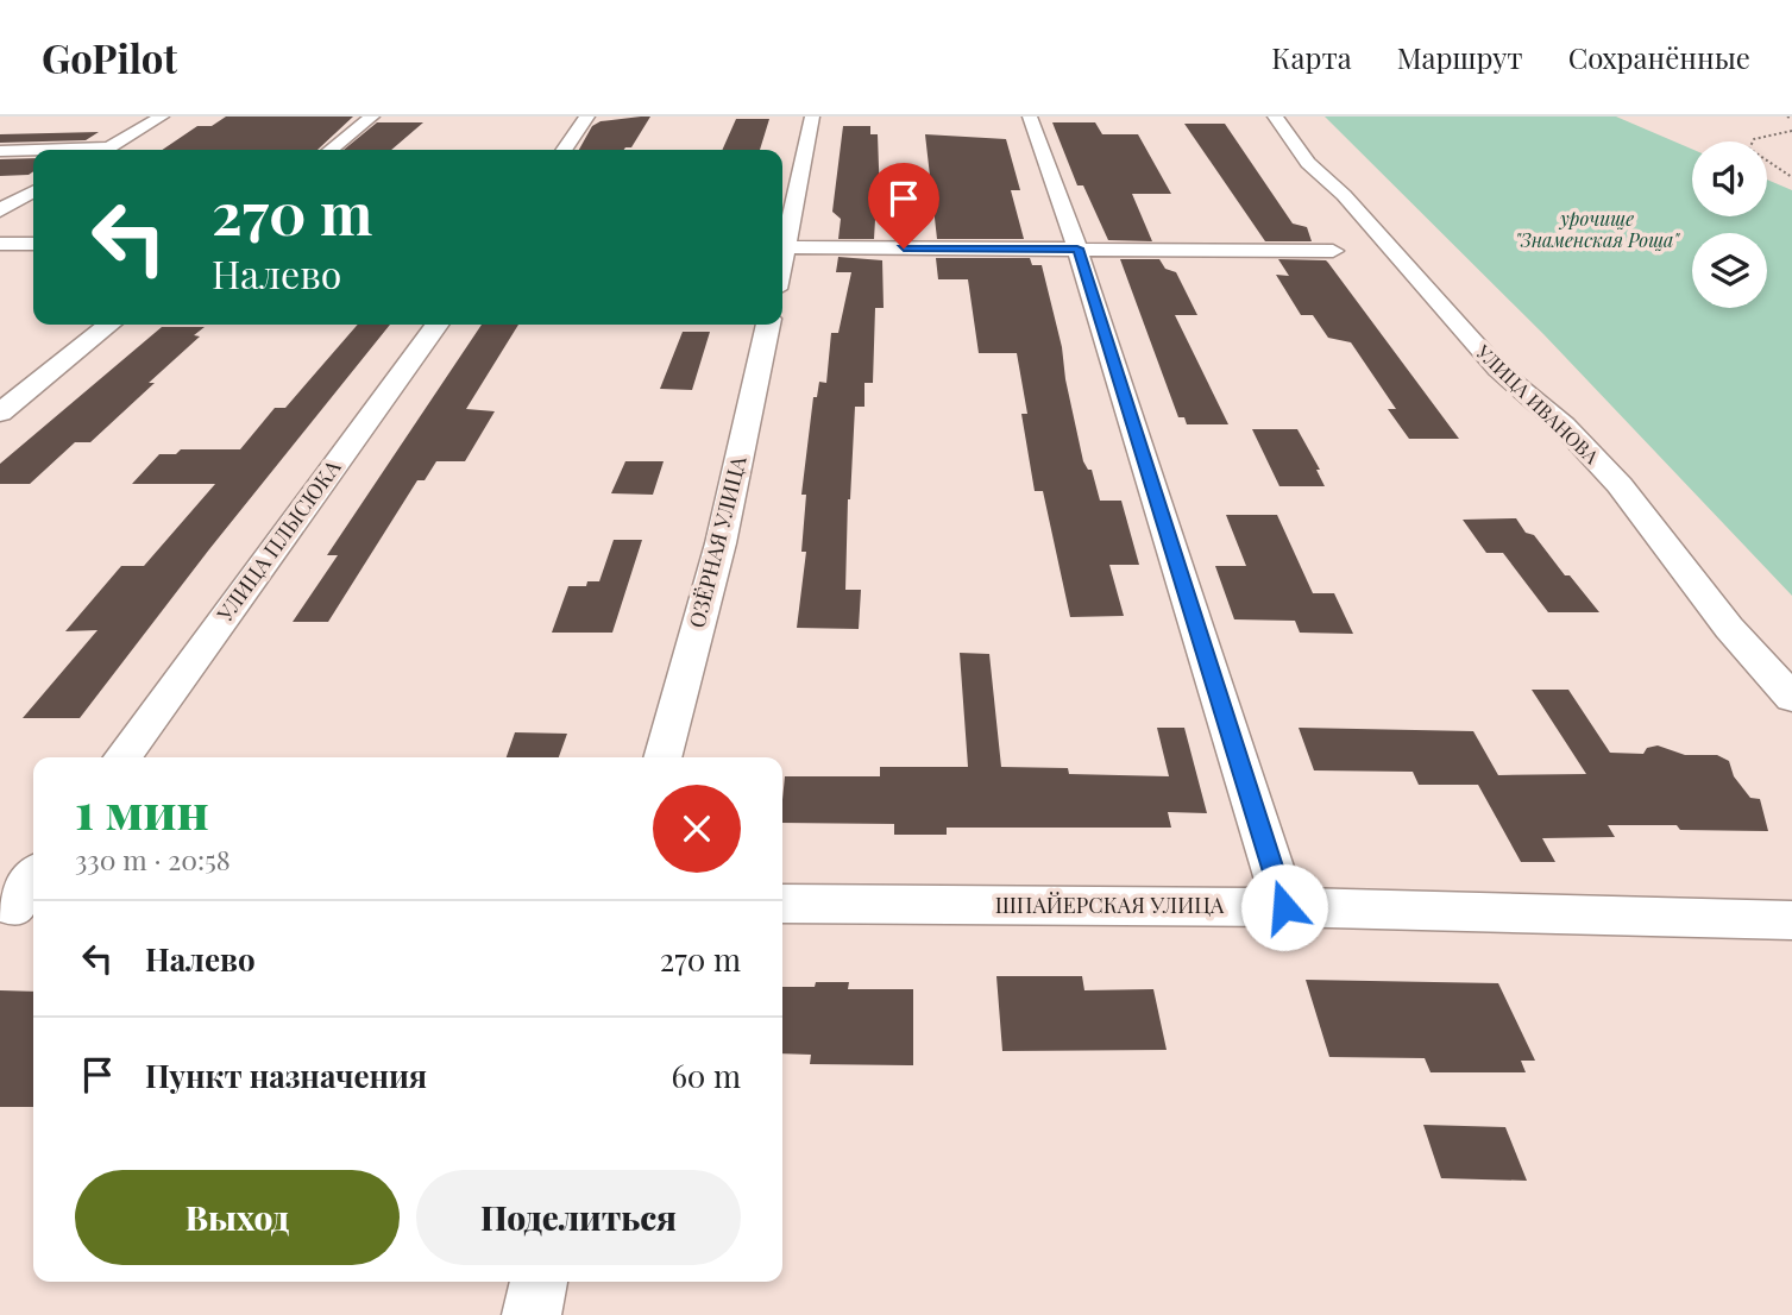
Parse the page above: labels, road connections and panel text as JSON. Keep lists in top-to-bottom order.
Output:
{
  "streets": {
    "street": [
      "УЛИЦА ИВАНОВА",
      "УЛИЦА ПЛЫСЮКА",
      "ОЗЁРНАЯ УЛИЦА",
      "ШПАЙЕРСКАЯ УЛИЦА"
    ]
  },
  "parks": ["урочище \"Знаменская Роща\""],
  "page": {
    "header": "GoPilot",
    "nav": ["Карта", "Маршрут", "Сохранённые"],
    "turn": ["270 m", "Налево"],
    "heading": ["1 мин", "330 m · 20:58"],
    "list": [
      {
        "name": "Налево",
        "value": "270 m"
      },
      {
        "name": "Пункт назначения",
        "value": "60 m"
      }
    ],
    "buttons": ["Выход", "Поделиться"]
  }
}
